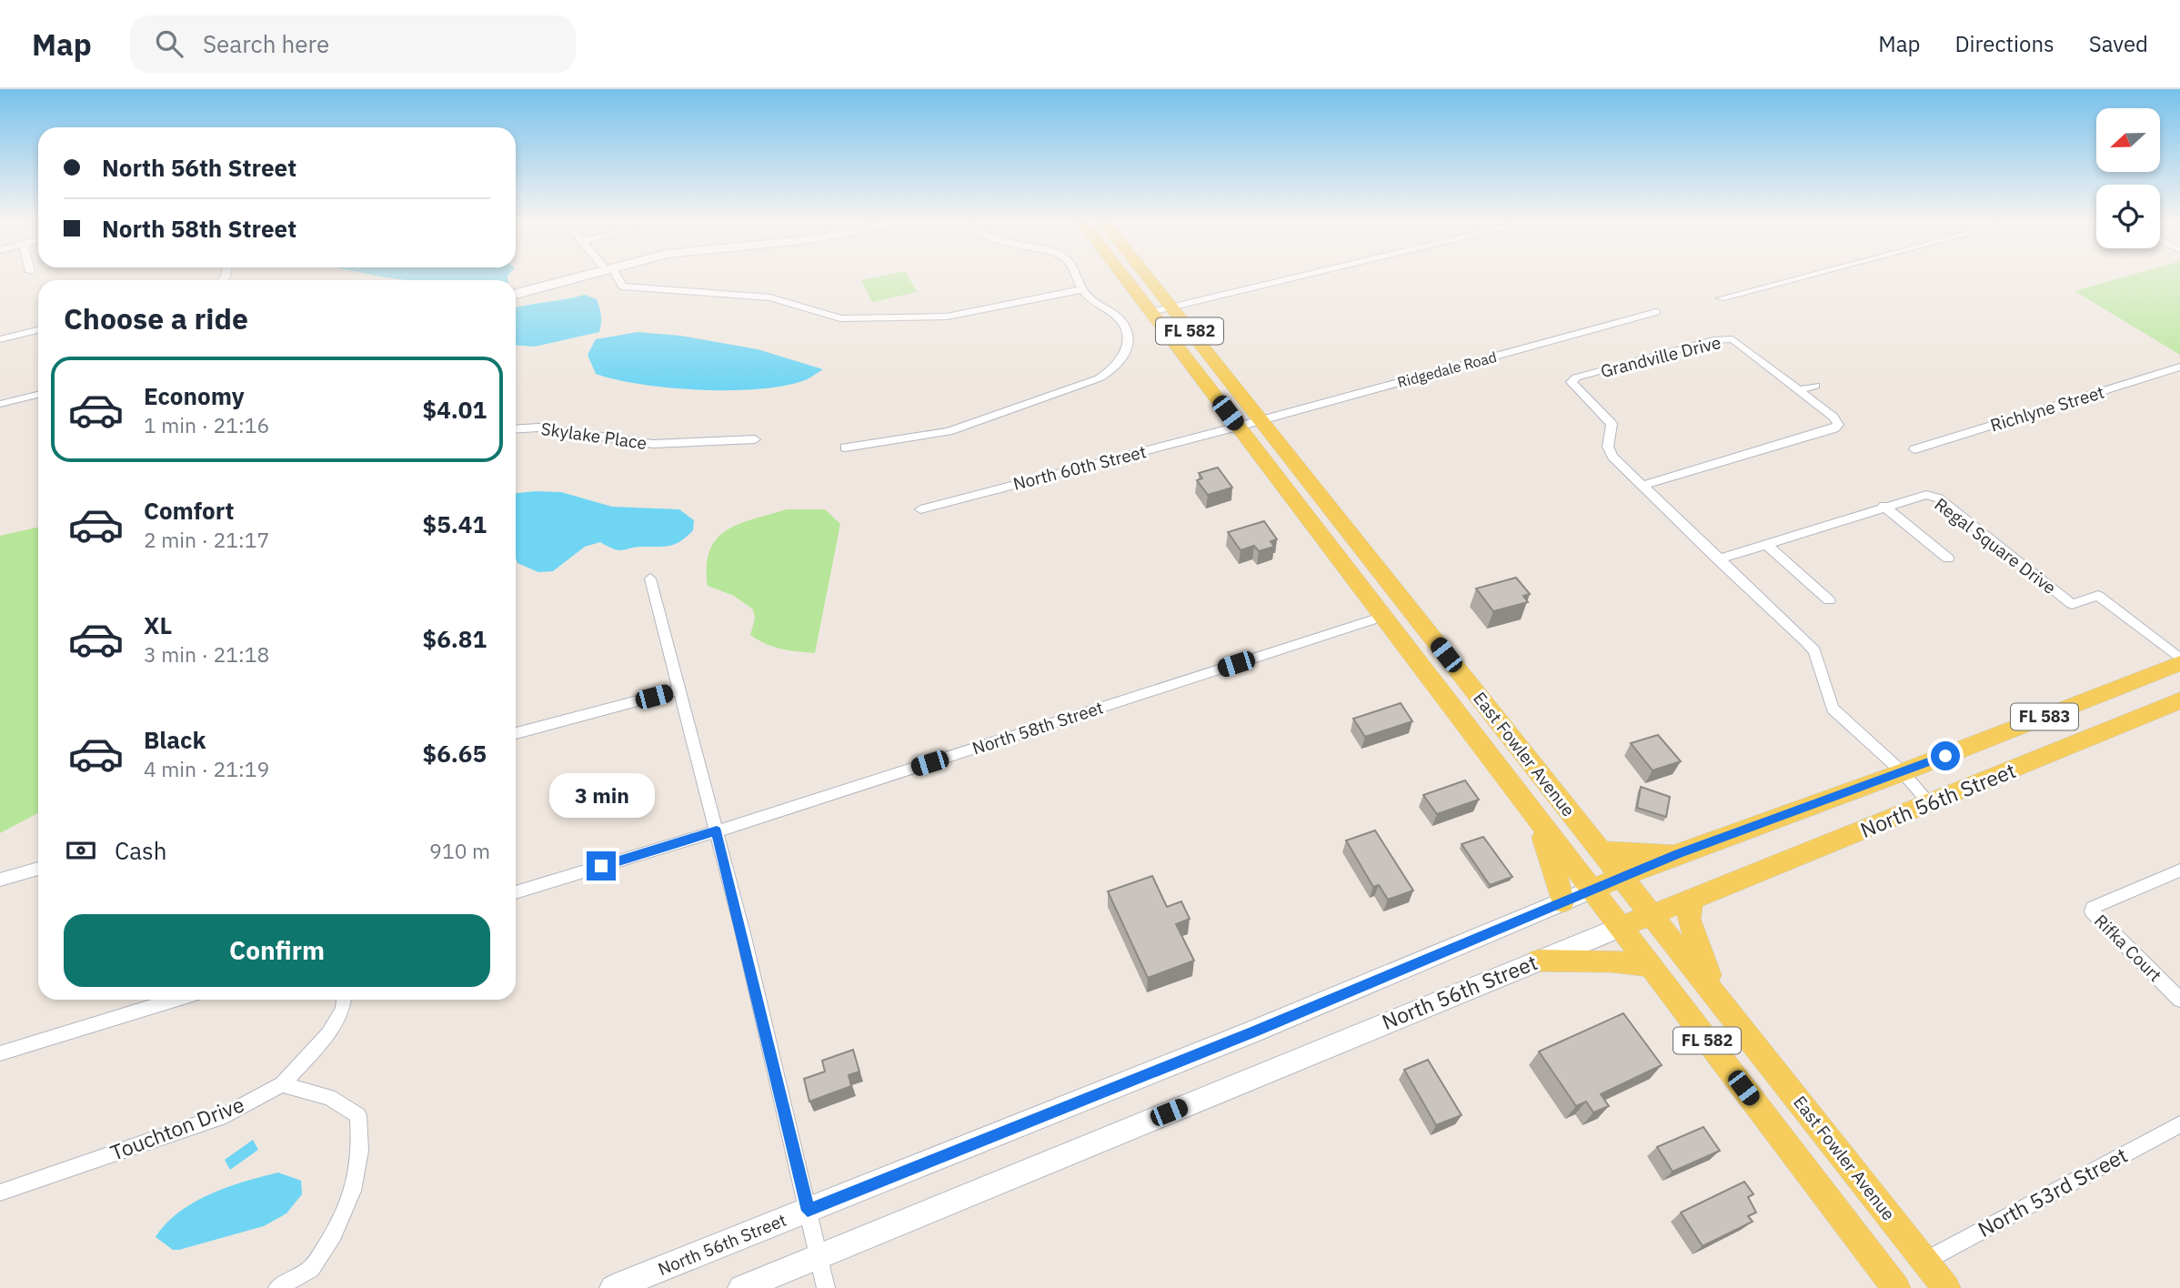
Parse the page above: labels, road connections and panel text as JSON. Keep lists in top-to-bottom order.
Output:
{
  "streets": {
    "main road": [
      "FL 582",
      "FL 583",
      "East Fowler Avenue",
      "North 56th Street"
    ],
    "street": [
      "Grandville Drive",
      "Ridgedale Road",
      "Richlyne Street",
      "Skylake Place",
      "North 60th Street",
      "Regal Square Drive",
      "North 58th Street",
      "Rifka Court",
      "Touchton Drive",
      "North 53rd Street"
    ]
  },
  "crossings": [
    ["Grandville Drive", "Regal Square Drive"],
    ["Grandville Drive", "North 56th Street"],
    ["Ridgedale Road", "North 60th Street"],
    ["Ridgedale Road", "East Fowler Avenue"],
    ["North 60th Street", "East Fowler Avenue"],
    ["Regal Square Drive", "North 56th Street"],
    ["North 58th Street", "East Fowler Avenue"],
    ["East Fowler Avenue", "North 56th Street"],
    ["East Fowler Avenue", "North 53rd Street"]
  ],
  "north": "left",
  "page": {
    "header": "Map",
    "search": "Search here",
    "nav": ["Map", "Directions", "Saved"],
    "banner": ["North 56th Street", "North 58th Street"],
    "heading": "Choose a ride",
    "list": [
      {
        "name": "Economy",
        "note": "1 min · 21:16",
        "value": "$4.01"
      },
      {
        "name": "Comfort",
        "note": "2 min · 21:17",
        "value": "$5.41"
      },
      {
        "name": "XL",
        "note": "3 min · 21:18",
        "value": "$6.81"
      },
      {
        "name": "Black",
        "note": "4 min · 21:19",
        "value": "$6.65"
      }
    ],
    "bubble": "3 min",
    "pay": ["Cash", "910 m"],
    "buttons": "Confirm"
  }
}
